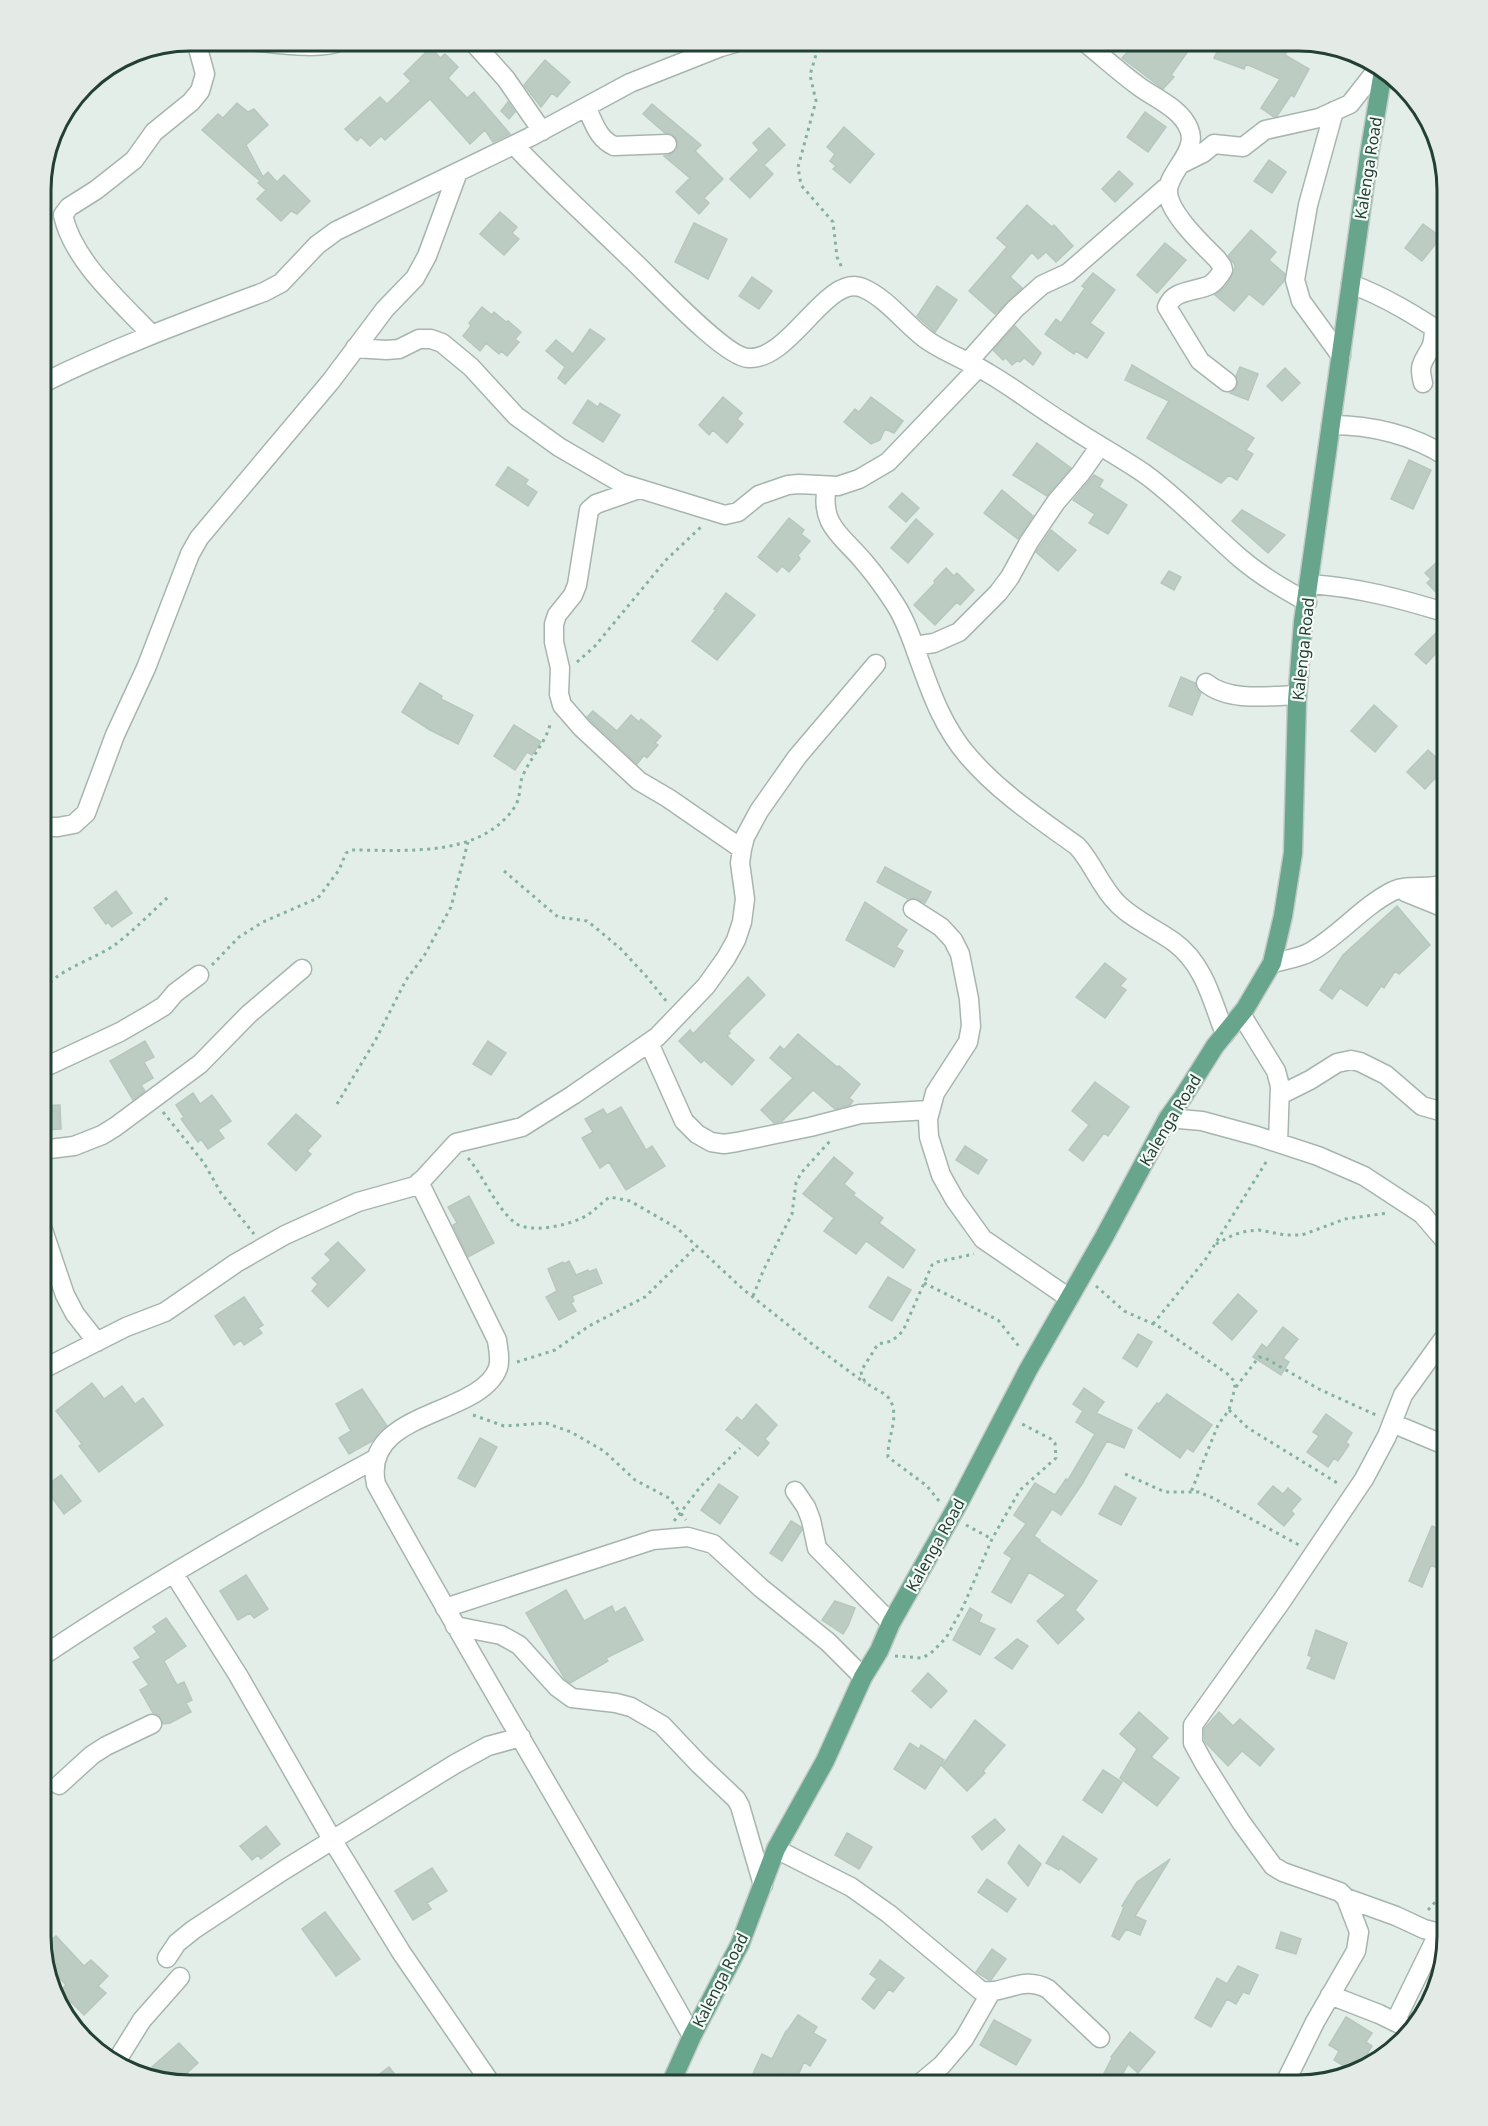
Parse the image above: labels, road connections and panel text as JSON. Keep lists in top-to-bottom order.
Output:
{
  "streets": {
    "main road": ["Kalenga Road"]
  }
}
